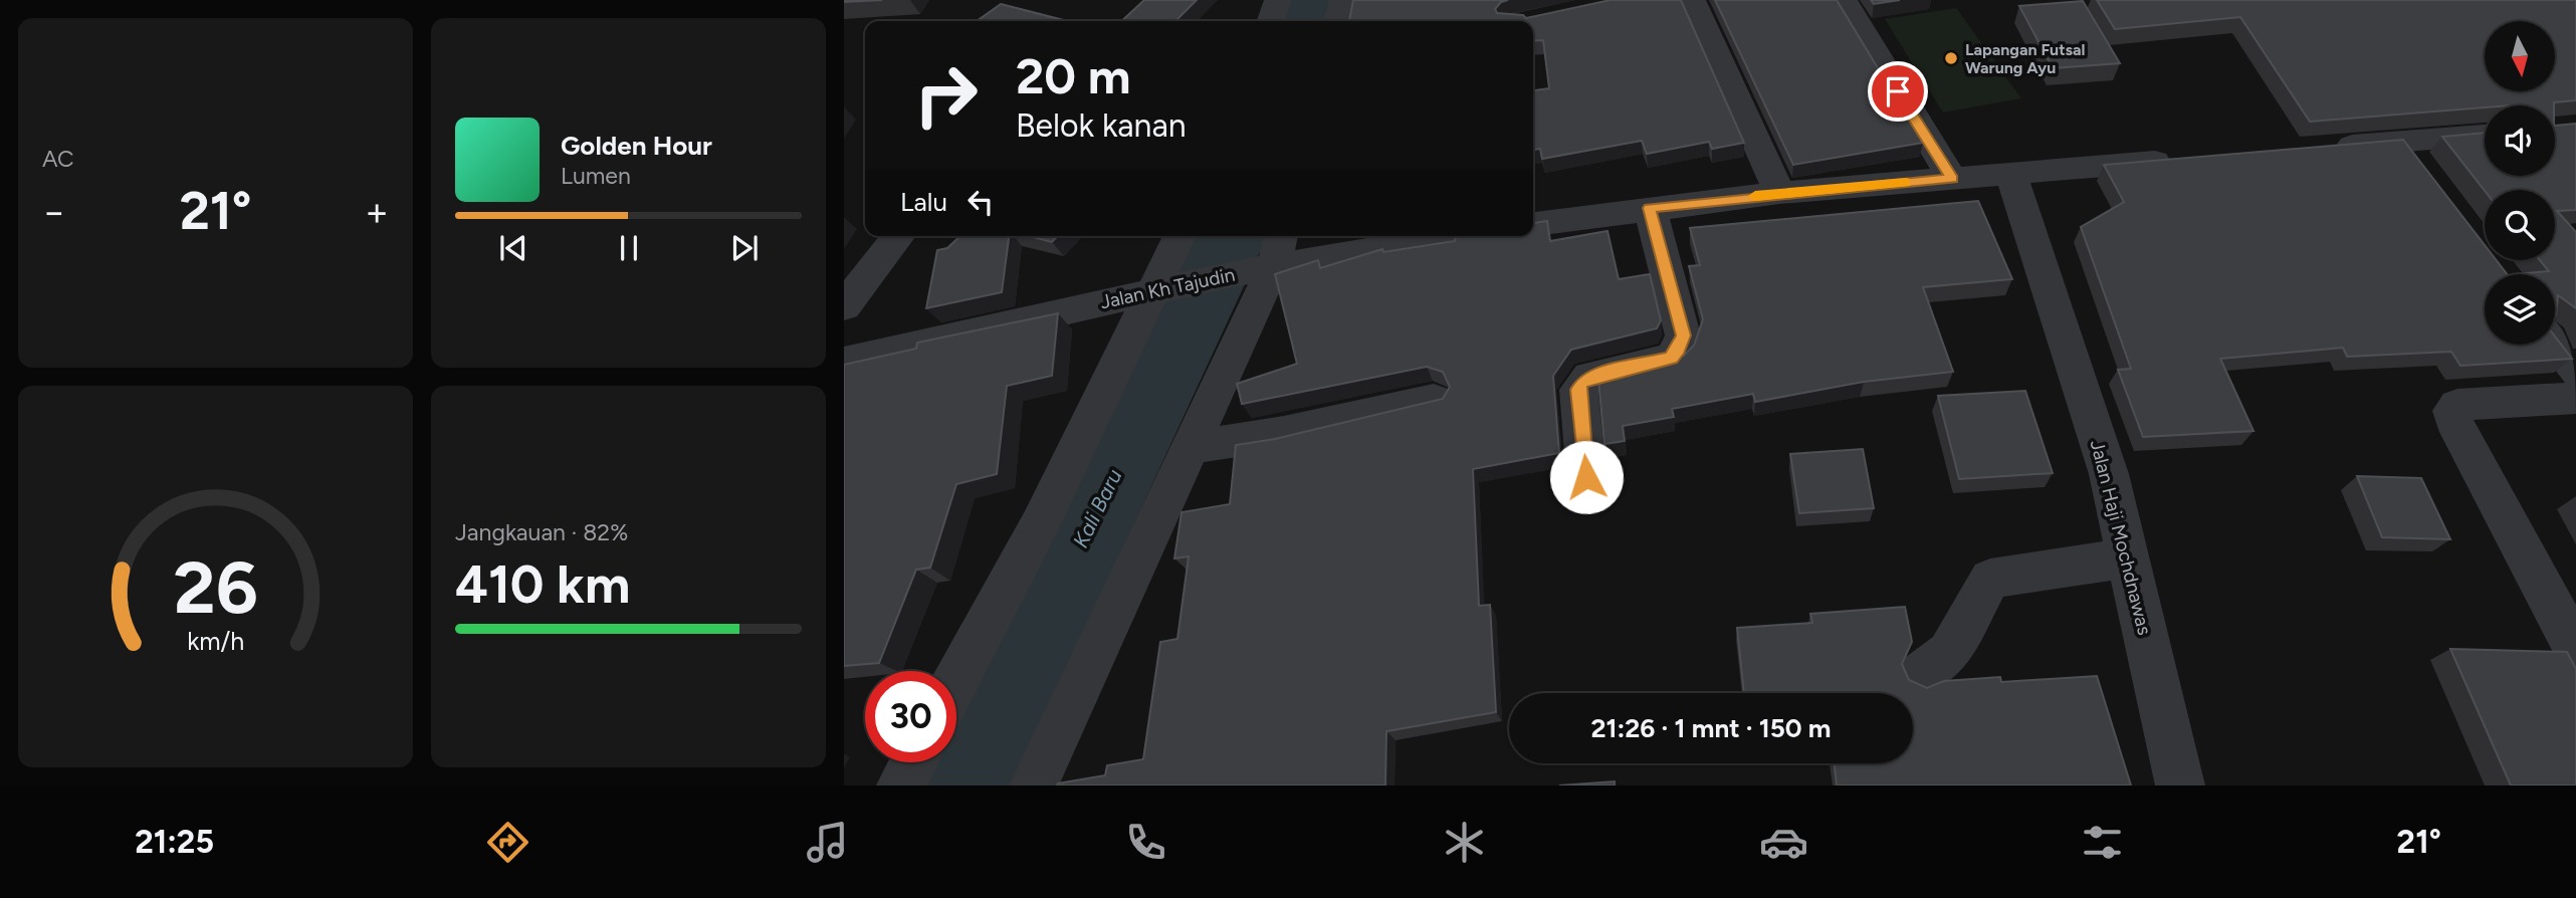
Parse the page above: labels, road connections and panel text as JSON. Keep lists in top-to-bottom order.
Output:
{
  "streets": {
    "street": ["Jalan Kh Tajudin", "Jalan Haji Mochdnawas"]
  },
  "water": ["Kali Baru"],
  "places": ["Lapangan Futsal Warung Ayu"],
  "north": "bottom",
  "page": {
    "tile": [
      "AC",
      ["Jangkauan · 82%", "410 km"]
    ],
    "turn": ["20 m", "Belok kanan"],
    "song": ["Golden Hour", "Lumen"],
    "then": "Lalu",
    "heat": ["−", "21°", "+"],
    "limit": "30",
    "trip": "21:26 · 1 mnt · 150 m",
    "tabs": ["21:25", "21°"],
    "gauge": ["26", "km/h"]
  }
}
